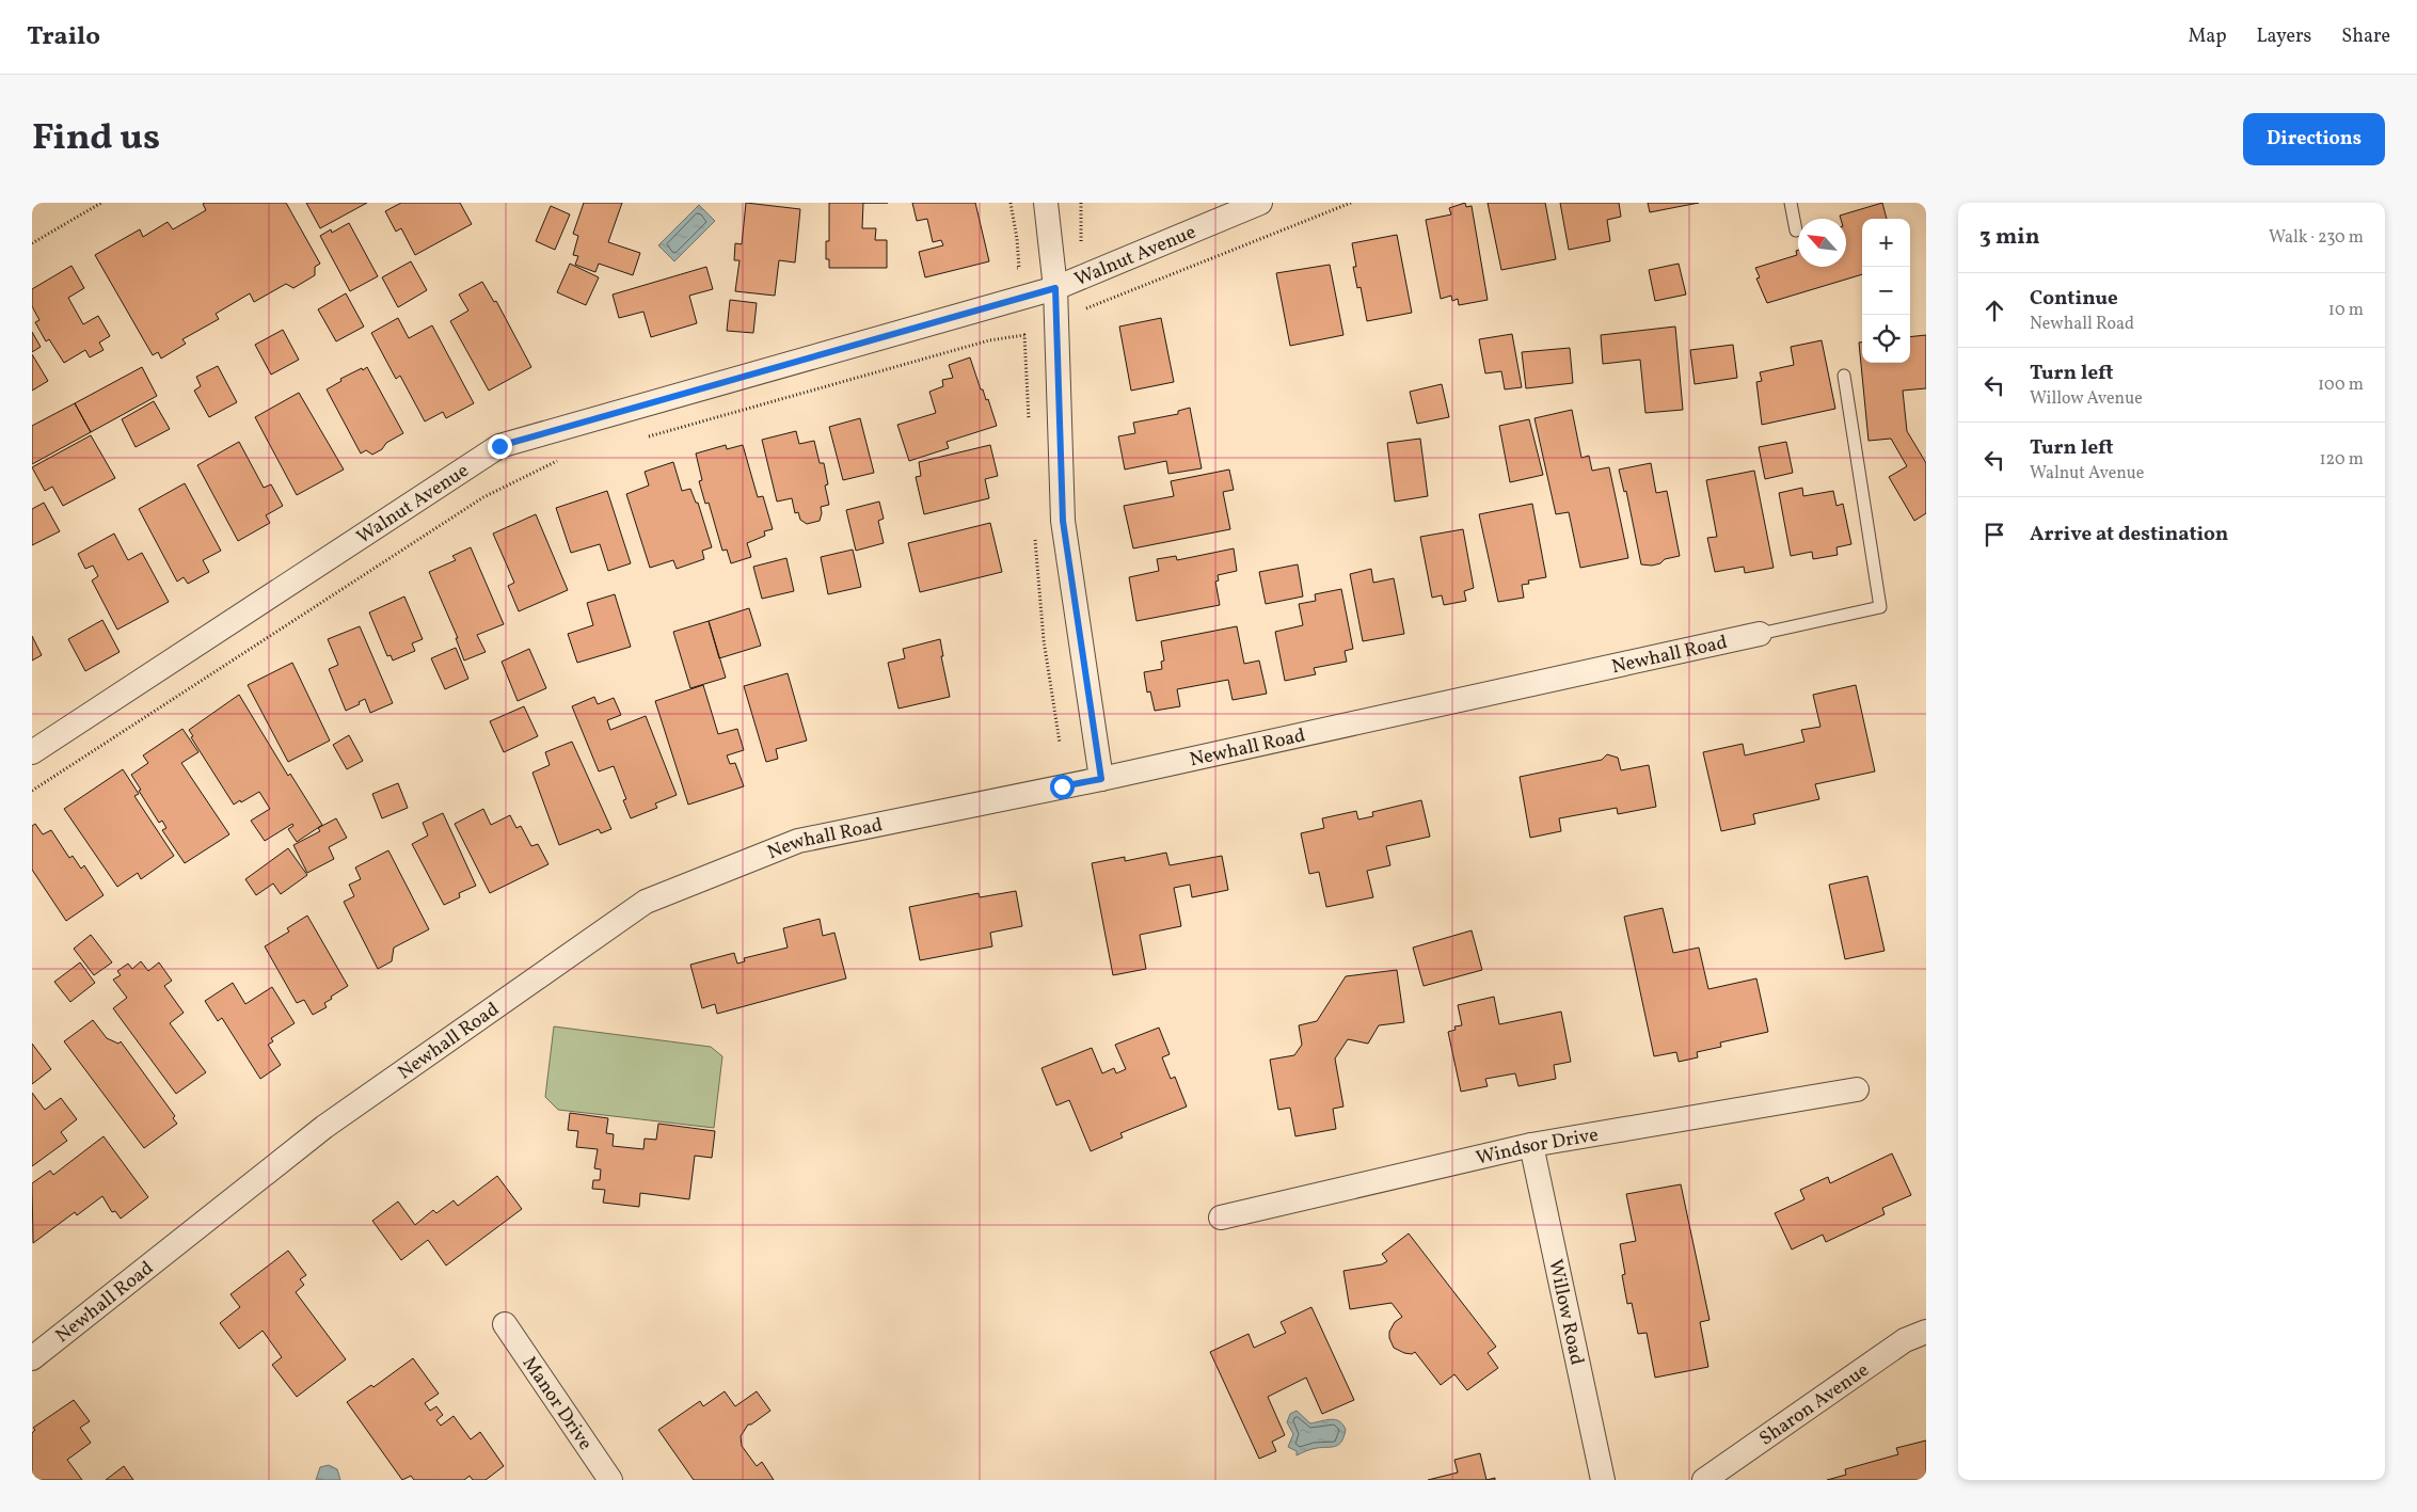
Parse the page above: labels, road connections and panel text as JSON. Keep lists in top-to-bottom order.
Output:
{
  "streets": {
    "street": [
      "Walnut Avenue",
      "Newhall Road",
      "Windsor Drive",
      "Willow Road",
      "Manor Drive",
      "Sharon Avenue"
    ]
  },
  "crossings": [
    ["Windsor Drive", "Willow Road"]
  ],
  "north": "top left",
  "page": {
    "header": "Trailo",
    "nav": ["Map", "Layers", "Share"],
    "title": "Find us",
    "buttons": "Directions",
    "heading": ["3 min", "Walk · 230 m"],
    "map_buttons": ["+", "−"],
    "list": [
      ["Continue", "Newhall Road", "10 m"],
      ["Turn left", "Willow Avenue", "100 m"],
      ["Turn left", "Walnut Avenue", "120 m"],
      "Arrive at destination"
    ]
  }
}
